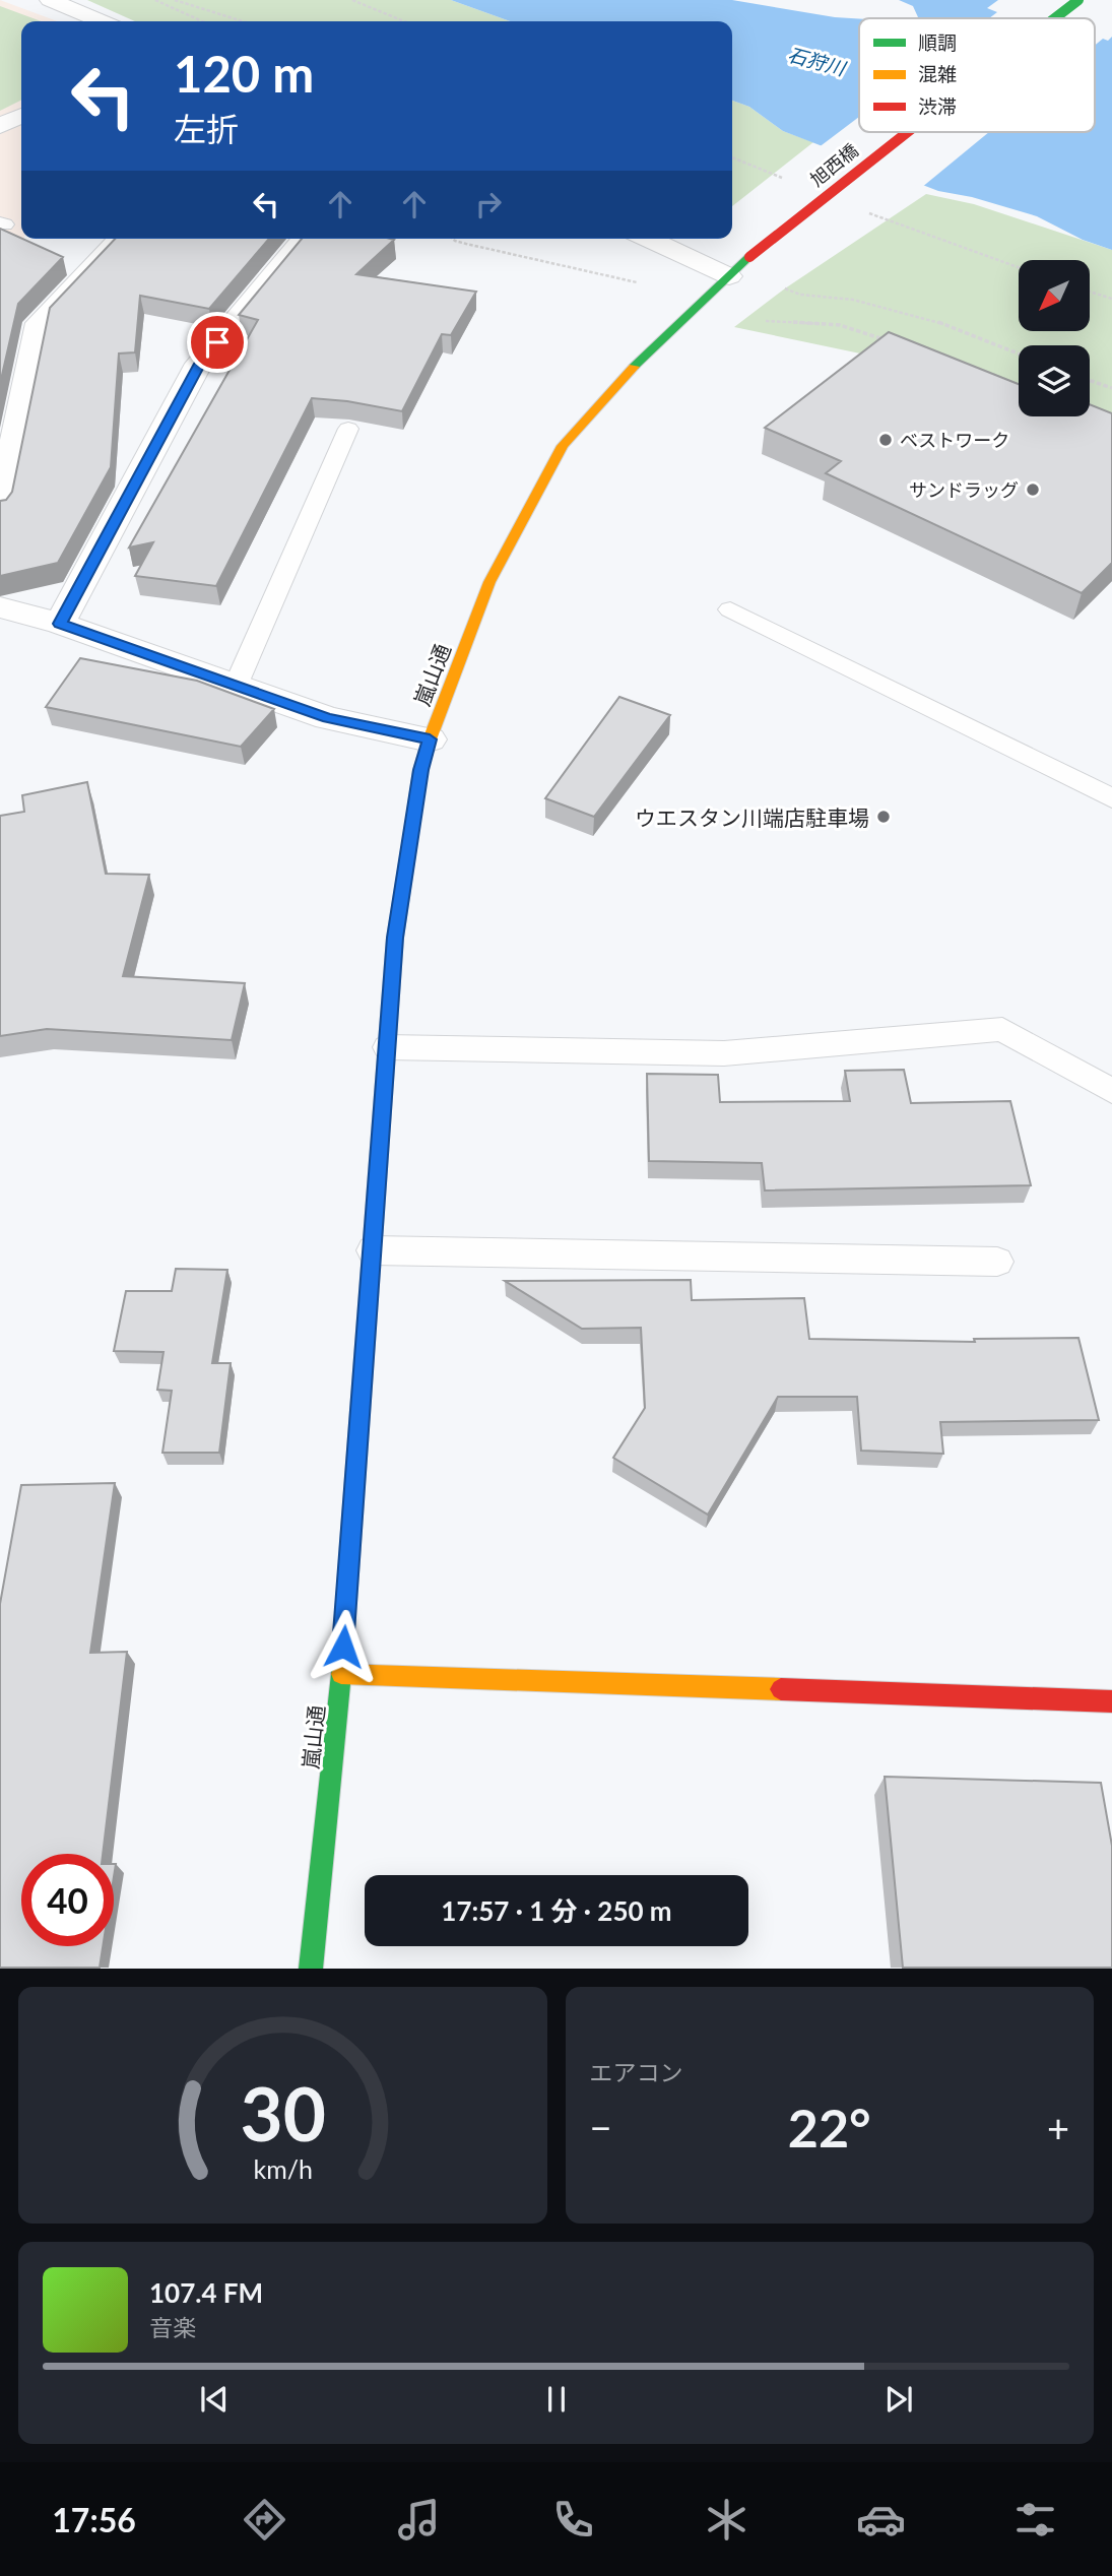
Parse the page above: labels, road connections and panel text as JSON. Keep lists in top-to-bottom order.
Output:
{
  "streets": {
    "street": ["旭西橋", "嵐山通"]
  },
  "crossings": [
    ["旭西橋", "嵐山通"]
  ],
  "water": ["石狩川"],
  "places": ["ベストワーク", "サンドラッグ", "ウエスタン川端店駐車場"],
  "legend": ["順調", "混雑", "渋滞"],
  "north": "bottom left",
  "page": {
    "turn": ["120 m", "左折"],
    "limit": "40",
    "trip": "17:57 · 1 分 · 250 m",
    "tile": "エアコン",
    "heat": ["−", "22°", "+"],
    "song": ["107.4 FM", "音楽"],
    "tabs": "17:56",
    "gauge": ["30", "km/h"]
  }
}
